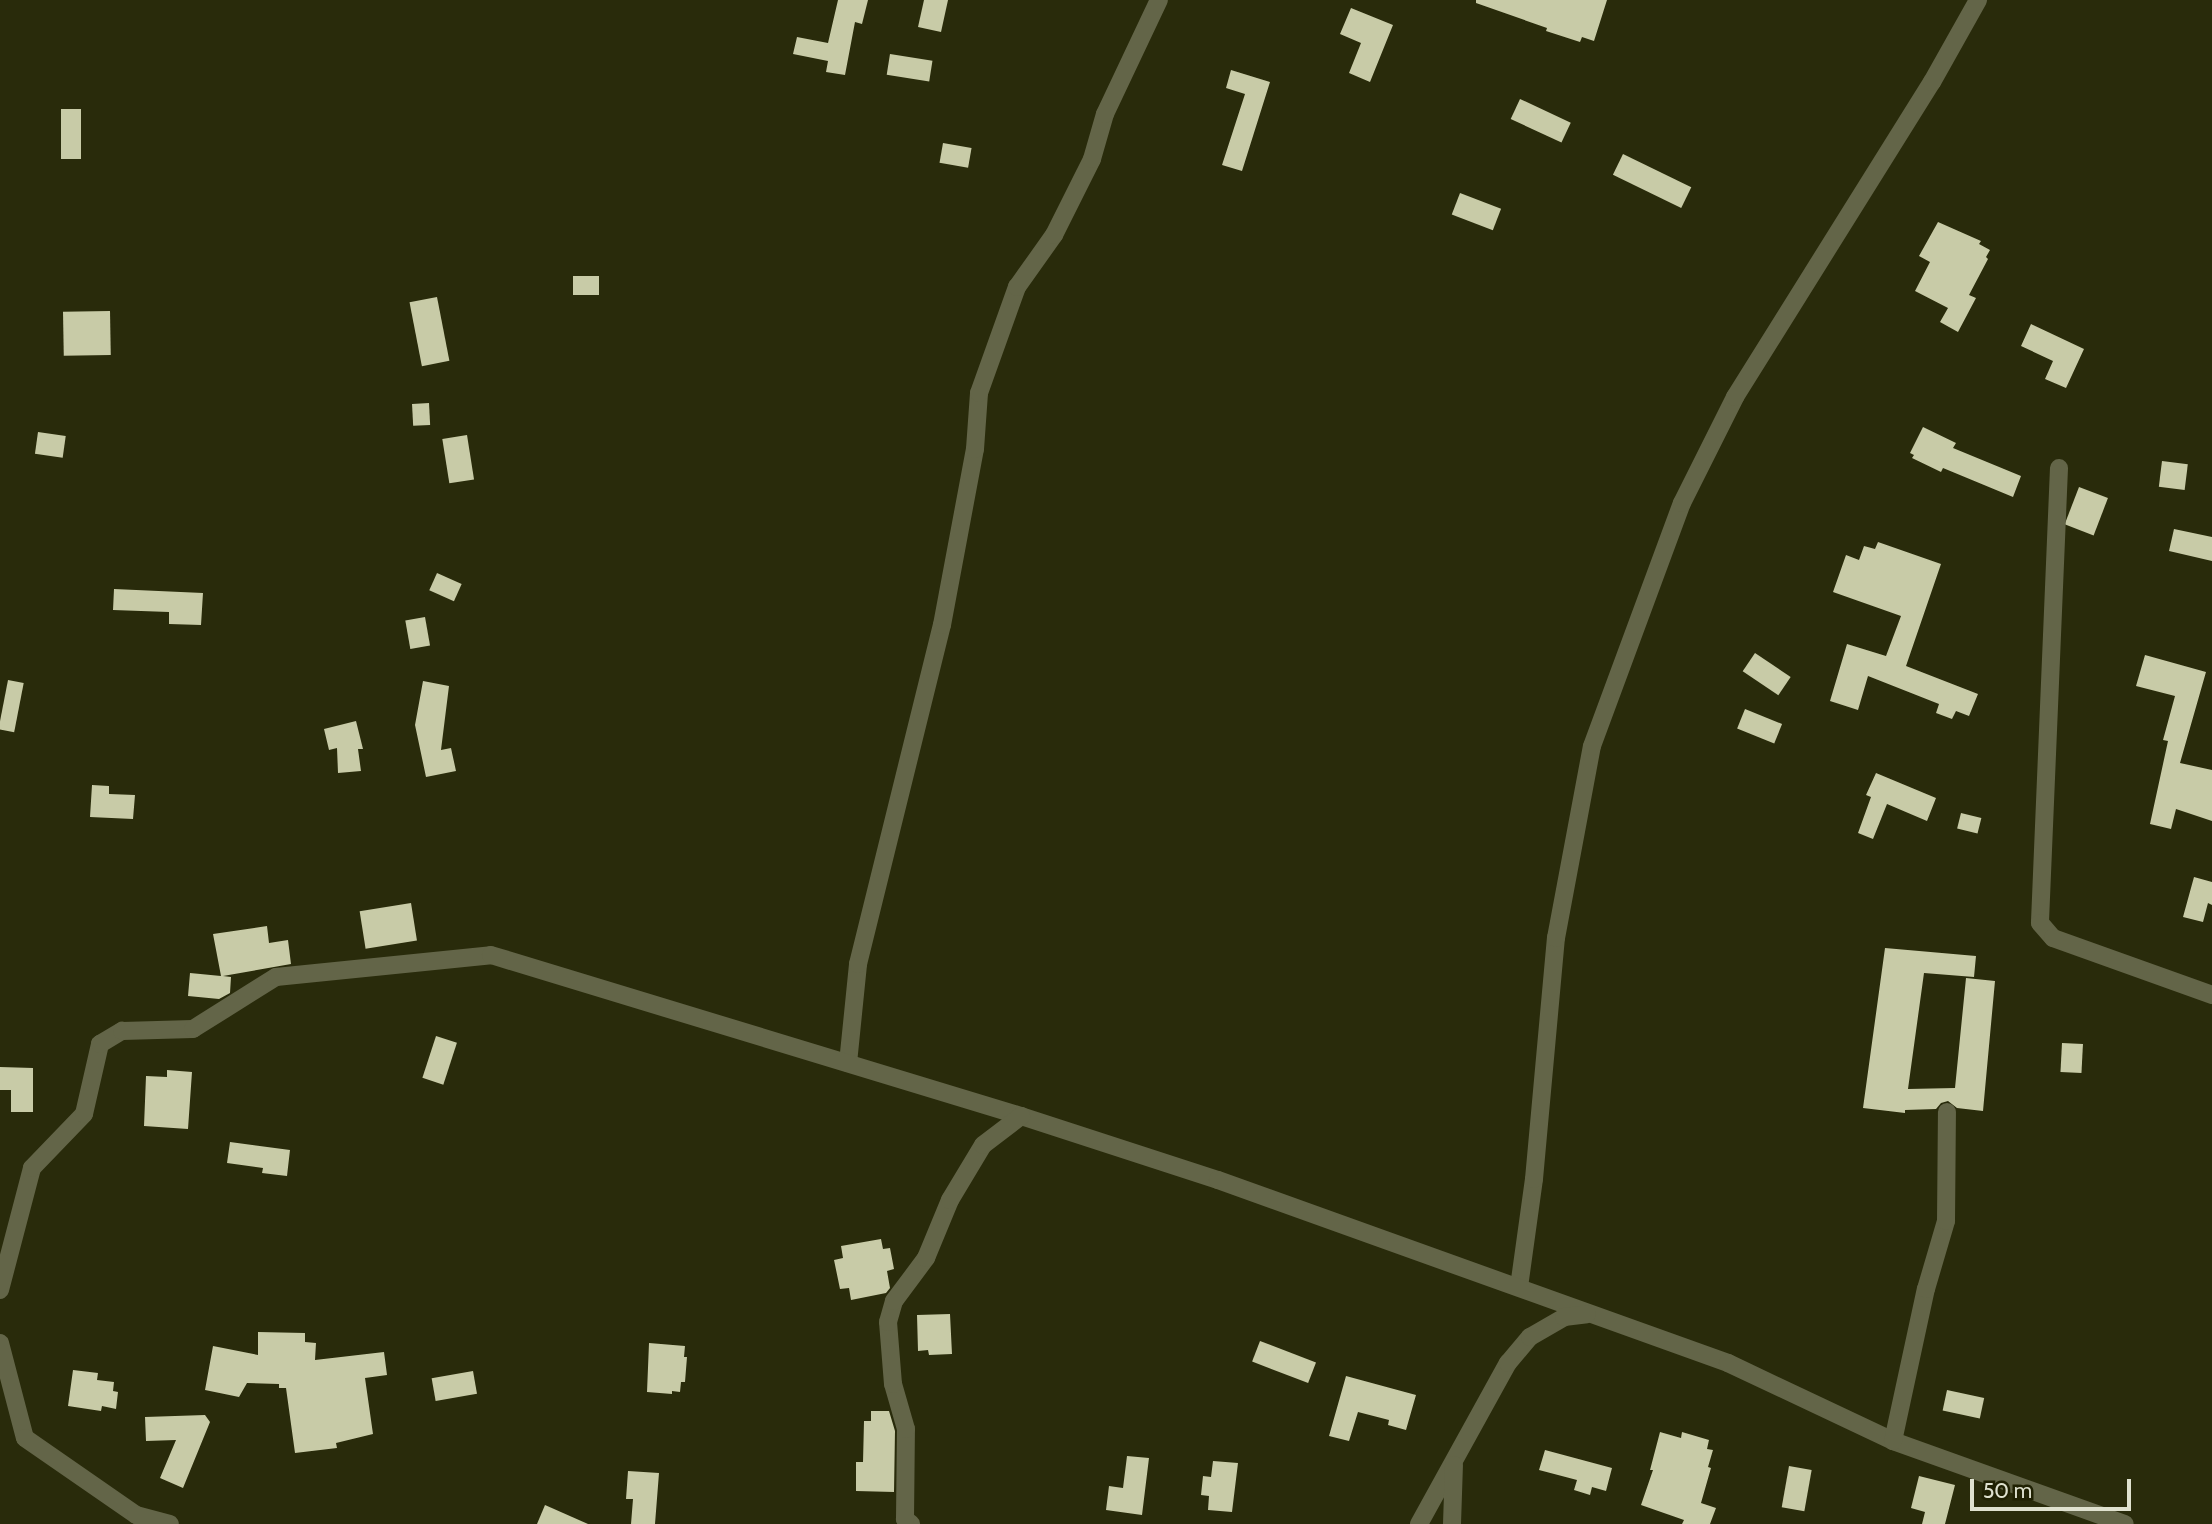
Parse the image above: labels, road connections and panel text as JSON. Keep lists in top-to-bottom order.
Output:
{
  "scale_bar": "50 m"
}
